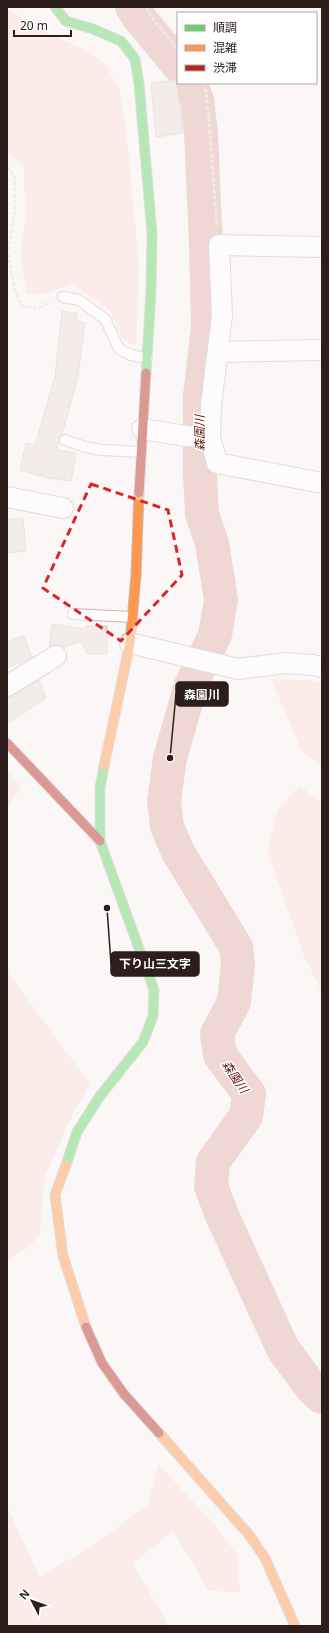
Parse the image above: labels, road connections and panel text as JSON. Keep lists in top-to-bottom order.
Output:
{
  "water": ["森園川"],
  "places": ["森園川", "下り山三文字"],
  "legend": ["順調", "混雑", "渋滞"],
  "scale_bar": "20 m",
  "north": "top left"
}
